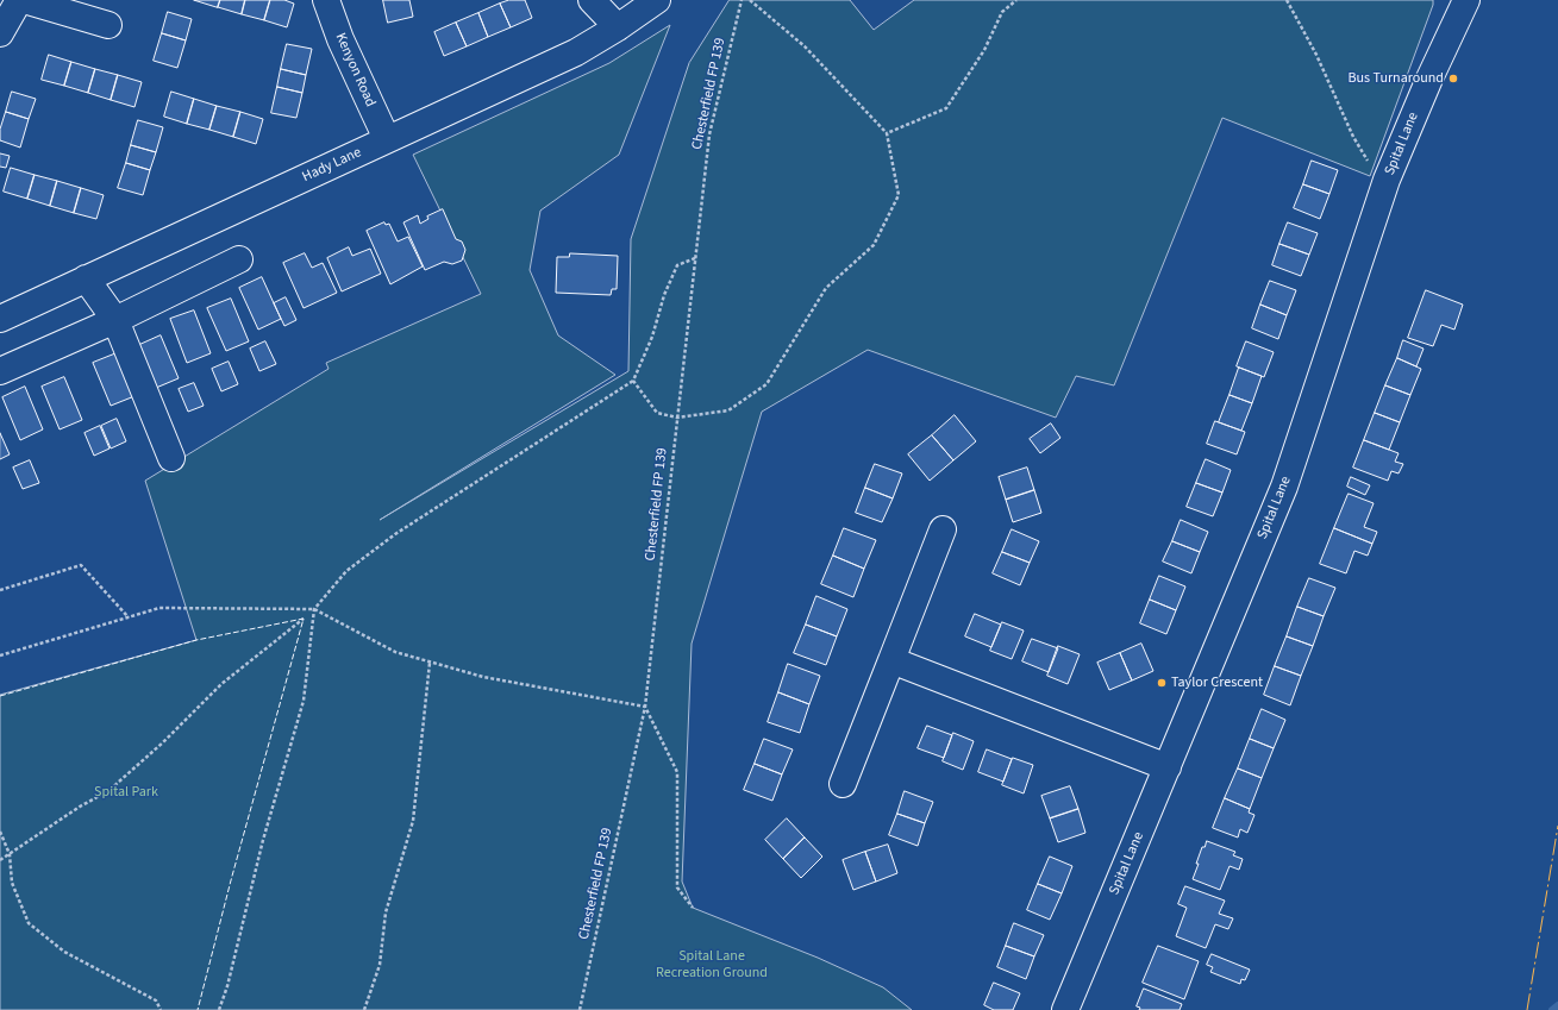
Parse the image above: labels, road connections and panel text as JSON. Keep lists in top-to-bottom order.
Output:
{
  "streets": {
    "street": ["Kenyon Road", "Spital Lane", "Hady Lane"],
    "path": ["Chesterfield FP 139"]
  },
  "crossings": [
    ["Kenyon Road", "Hady Lane"]
  ],
  "parks": ["Spital Park", "Spital Lane Recreation Ground"],
  "places": ["Bus Turnaround", "Taylor Crescent"]
}
